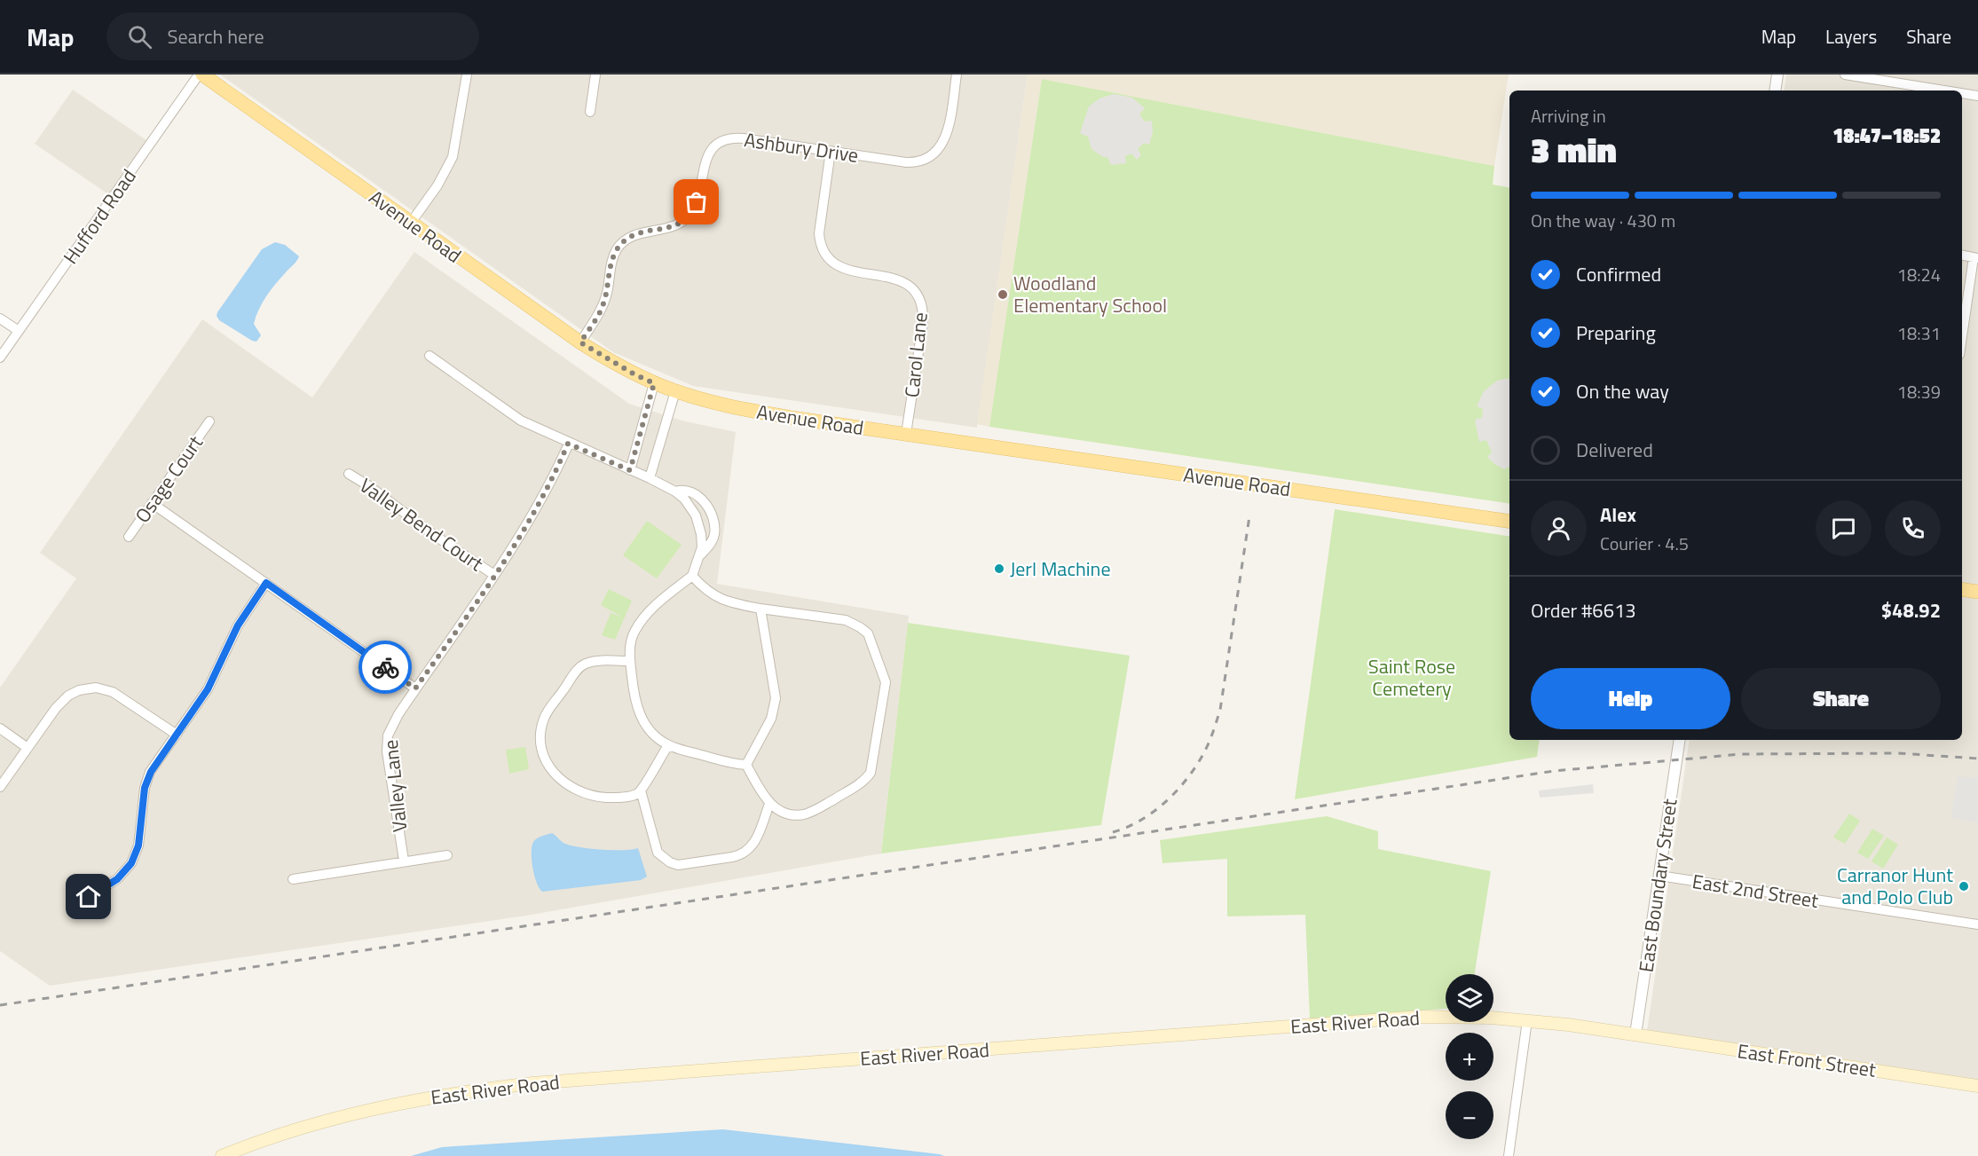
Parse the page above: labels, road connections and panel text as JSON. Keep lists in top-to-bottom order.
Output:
{
  "streets": {
    "main road": ["Avenue Road", "East River Road", "East Front Street"],
    "street": [
      "Ashbury Drive",
      "Hufford Road",
      "Carol Lane",
      "Osage Court",
      "Valley Bend Court",
      "Valley Lane",
      "East Boundary Street",
      "East 2nd Street"
    ]
  },
  "crossings": [
    ["Ashbury Drive", "Avenue Road"],
    ["Ashbury Drive", "Carol Lane"],
    ["Hufford Road", "Avenue Road"],
    ["Avenue Road", "Carol Lane"],
    ["Valley Bend Court", "Valley Lane"],
    ["East Boundary Street", "East 2nd Street"],
    ["East Boundary Street", "East River Road"],
    ["East Boundary Street", "East Front Street"],
    ["East River Road", "East Front Street"]
  ],
  "parks": ["Saint Rose Cemetery"],
  "places": ["Woodland Elementary School", "Jerl Machine", "Carranor Hunt and Polo Club"],
  "page": {
    "header": "Map",
    "search": "Search here",
    "nav": ["Map", "Layers", "Share"],
    "heading": ["3 min", "Arriving in", "18:47–18:52"],
    "panel": [
      "Alex",
      "Courier · 4.5",
      "Order #6613",
      "$48.92"
    ],
    "bar": "On the way · 430 m",
    "list": [
      ["Confirmed", "18:24"],
      ["Preparing", "18:31"],
      ["On the way", "18:39"],
      "Delivered"
    ],
    "buttons": ["Help", "Share"],
    "map_buttons": ["+", "−"]
  }
}
